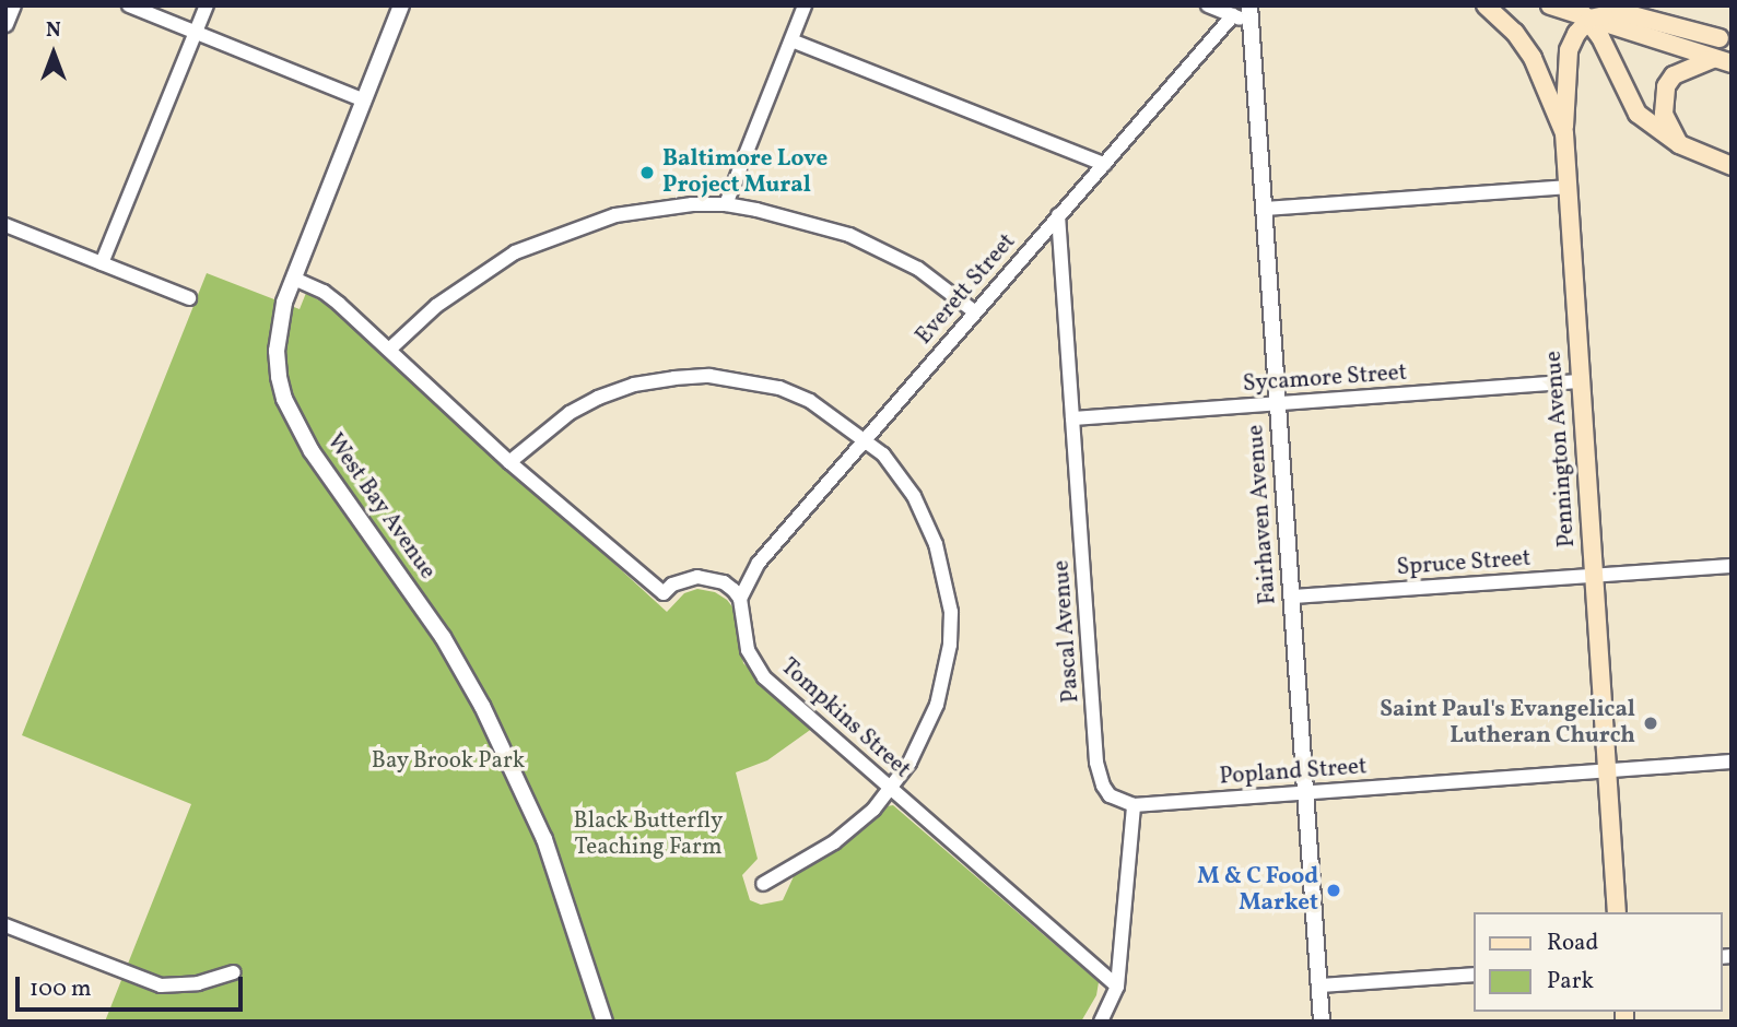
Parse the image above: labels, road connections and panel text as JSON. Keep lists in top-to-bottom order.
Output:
{
  "streets": {
    "main road": ["Pennington Avenue"],
    "street": [
      "Everett Street",
      "Sycamore Street",
      "West Bay Avenue",
      "Fairhaven Avenue",
      "Spruce Street",
      "Pascal Avenue",
      "Tompkins Street",
      "Popland Street"
    ]
  },
  "crossings": [
    ["Everett Street", "Pascal Avenue"],
    ["Everett Street", "Tompkins Street"],
    ["Sycamore Street", "Pennington Avenue"],
    ["Sycamore Street", "Fairhaven Avenue"],
    ["Sycamore Street", "Pascal Avenue"],
    ["Pennington Avenue", "Spruce Street"],
    ["Pennington Avenue", "Popland Street"],
    ["Fairhaven Avenue", "Spruce Street"],
    ["Fairhaven Avenue", "Popland Street"],
    ["Pascal Avenue", "Popland Street"]
  ],
  "parks": ["Bay Brook Park", "Black Butterfly Teaching Farm"],
  "places": ["Baltimore Love Project Mural", "Saint Paul's Evangelical Lutheran Church", "M & C Food Market"],
  "legend": ["Road", "Park"],
  "scale_bar": "100 m",
  "north": "top"
}
